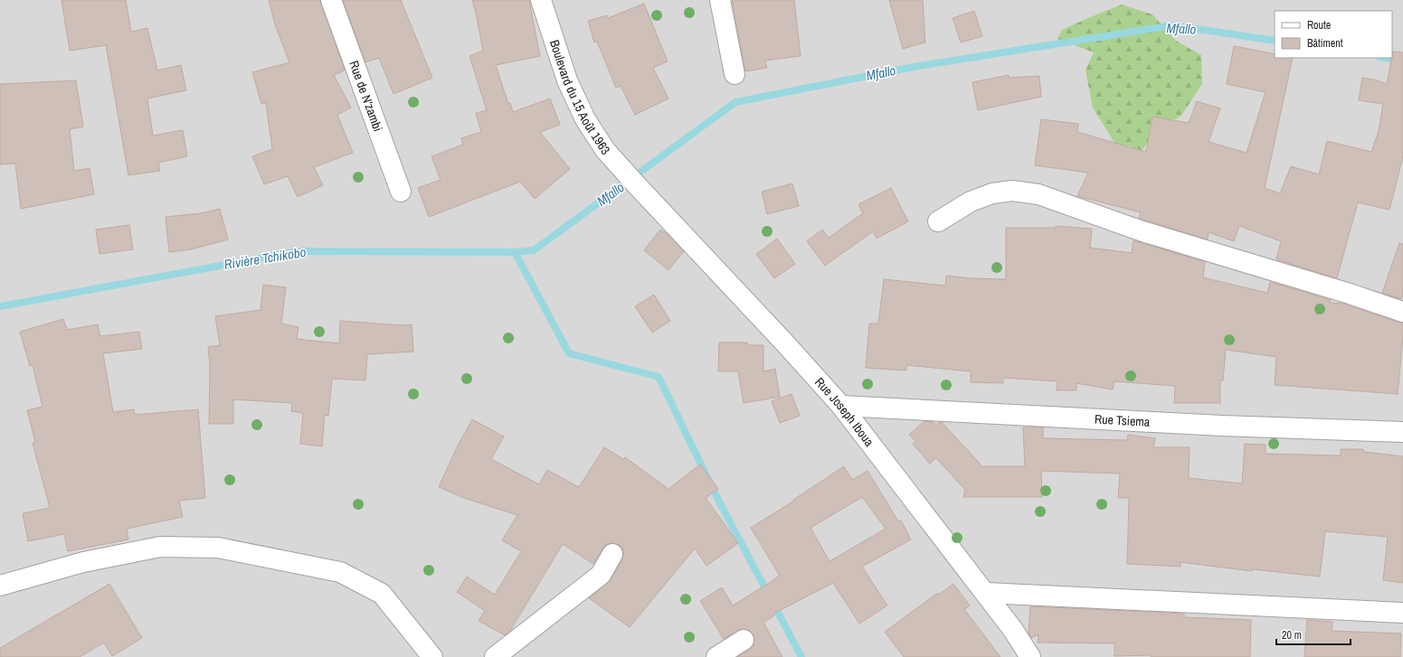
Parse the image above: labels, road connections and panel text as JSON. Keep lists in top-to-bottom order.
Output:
{
  "streets": {
    "street": [
      "Rue de N'zambi",
      "Boulevard du 15 Août 1963",
      "Rue Joseph Iboua",
      "Rue Tsiema"
    ]
  },
  "crossings": [
    ["Boulevard du 15 Août 1963", "Rue Joseph Iboua"],
    ["Rue Joseph Iboua", "Rue Tsiema"]
  ],
  "water": ["Mfallo", "Rivière Tchikobo"],
  "legend": ["Route", "Bâtiment"],
  "scale_bar": "20 m"
}
